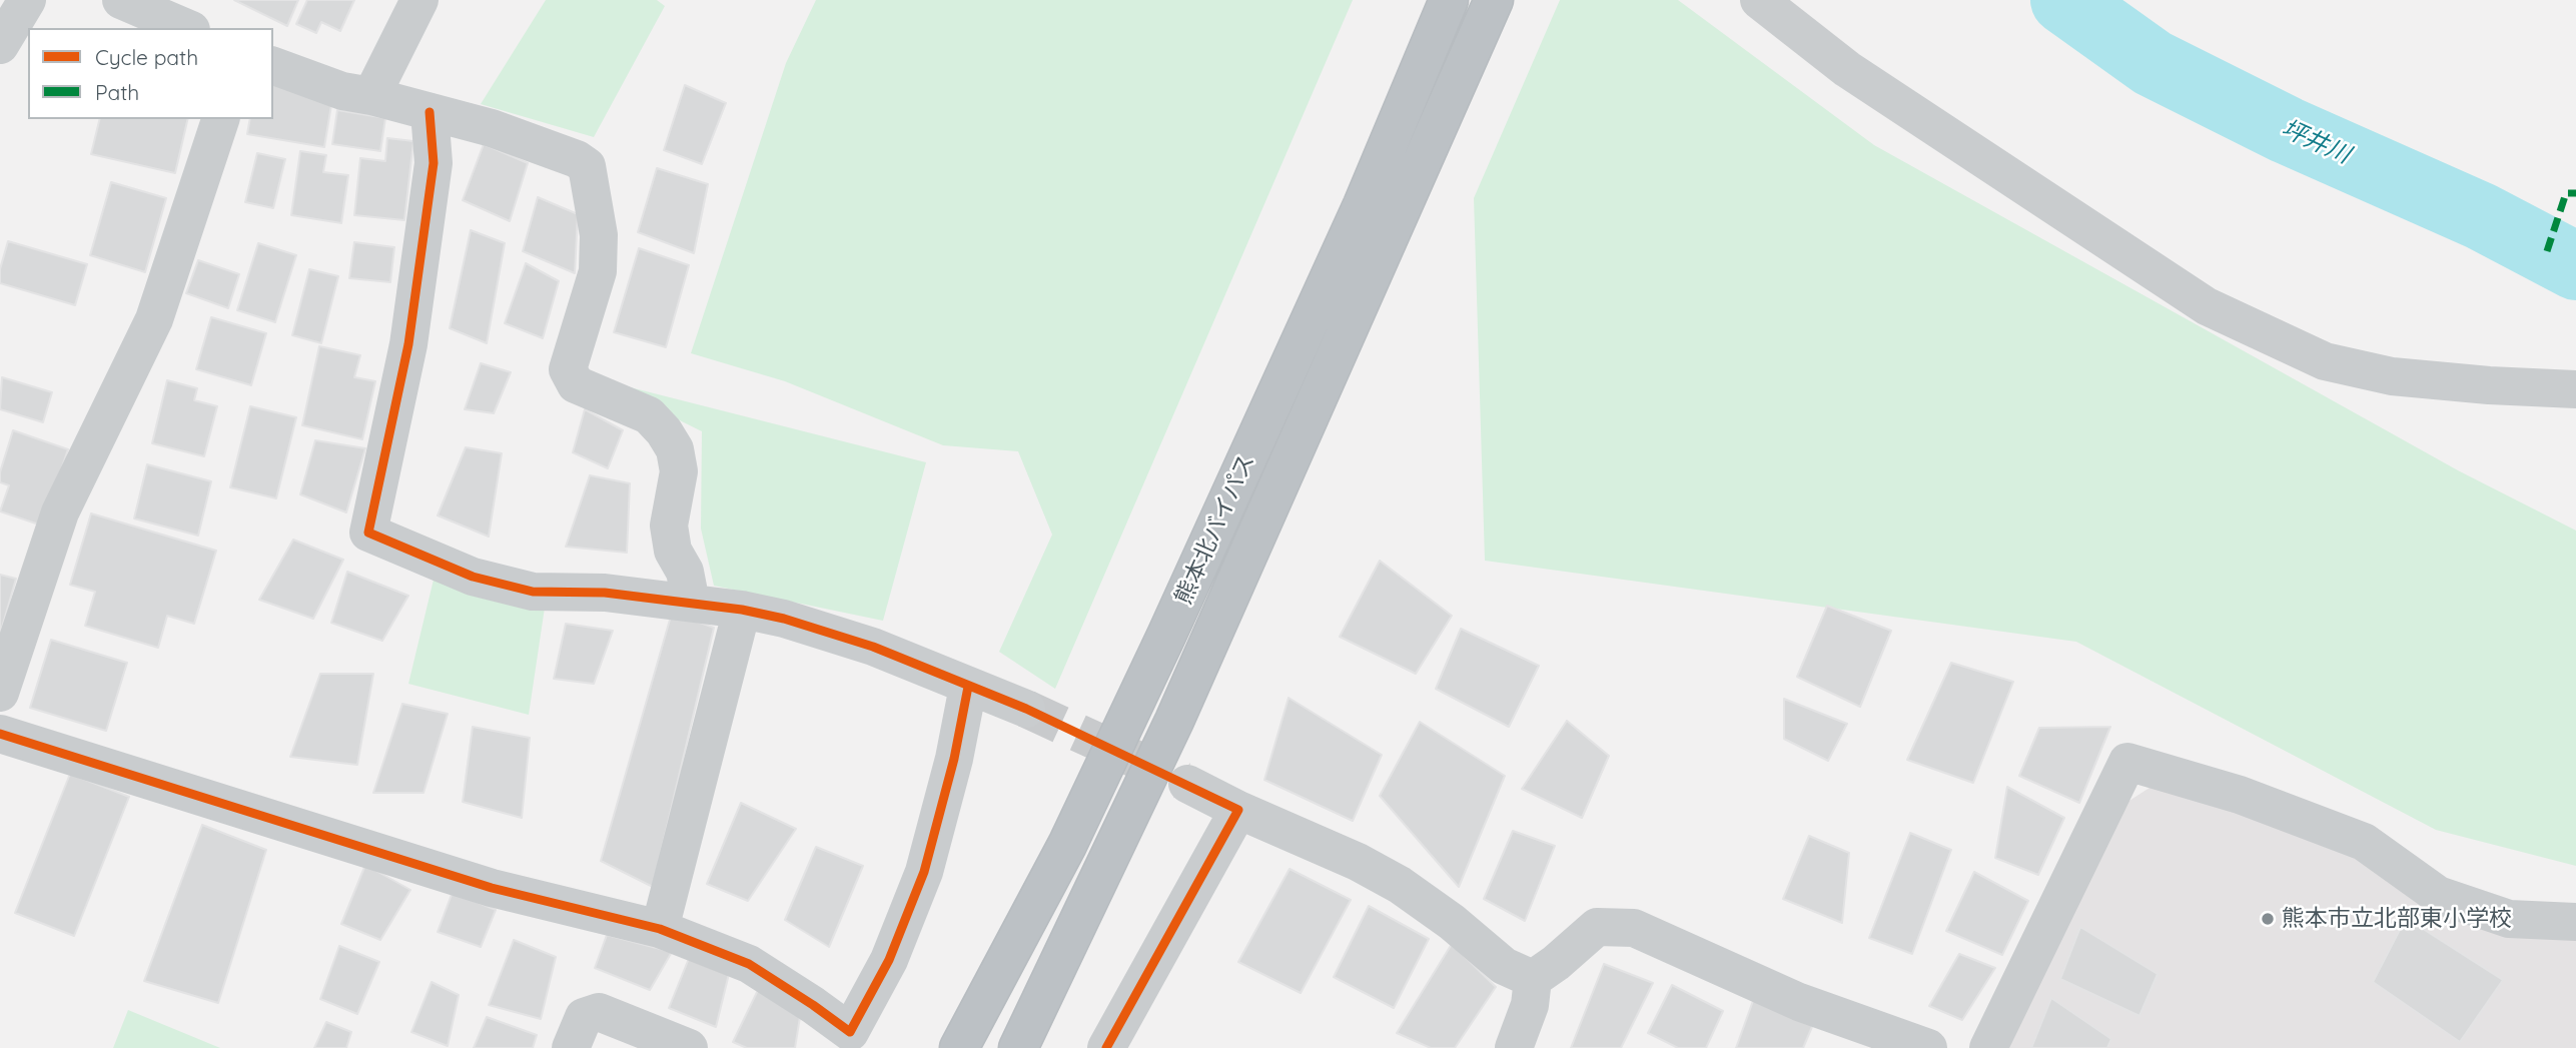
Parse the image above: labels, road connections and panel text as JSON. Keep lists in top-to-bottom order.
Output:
{
  "streets": {
    "highway": ["熊本北バイパス"]
  },
  "water": ["坪井川"],
  "places": ["熊本市立北部東小学校"],
  "legend": ["Cycle path", "Path"]
}
